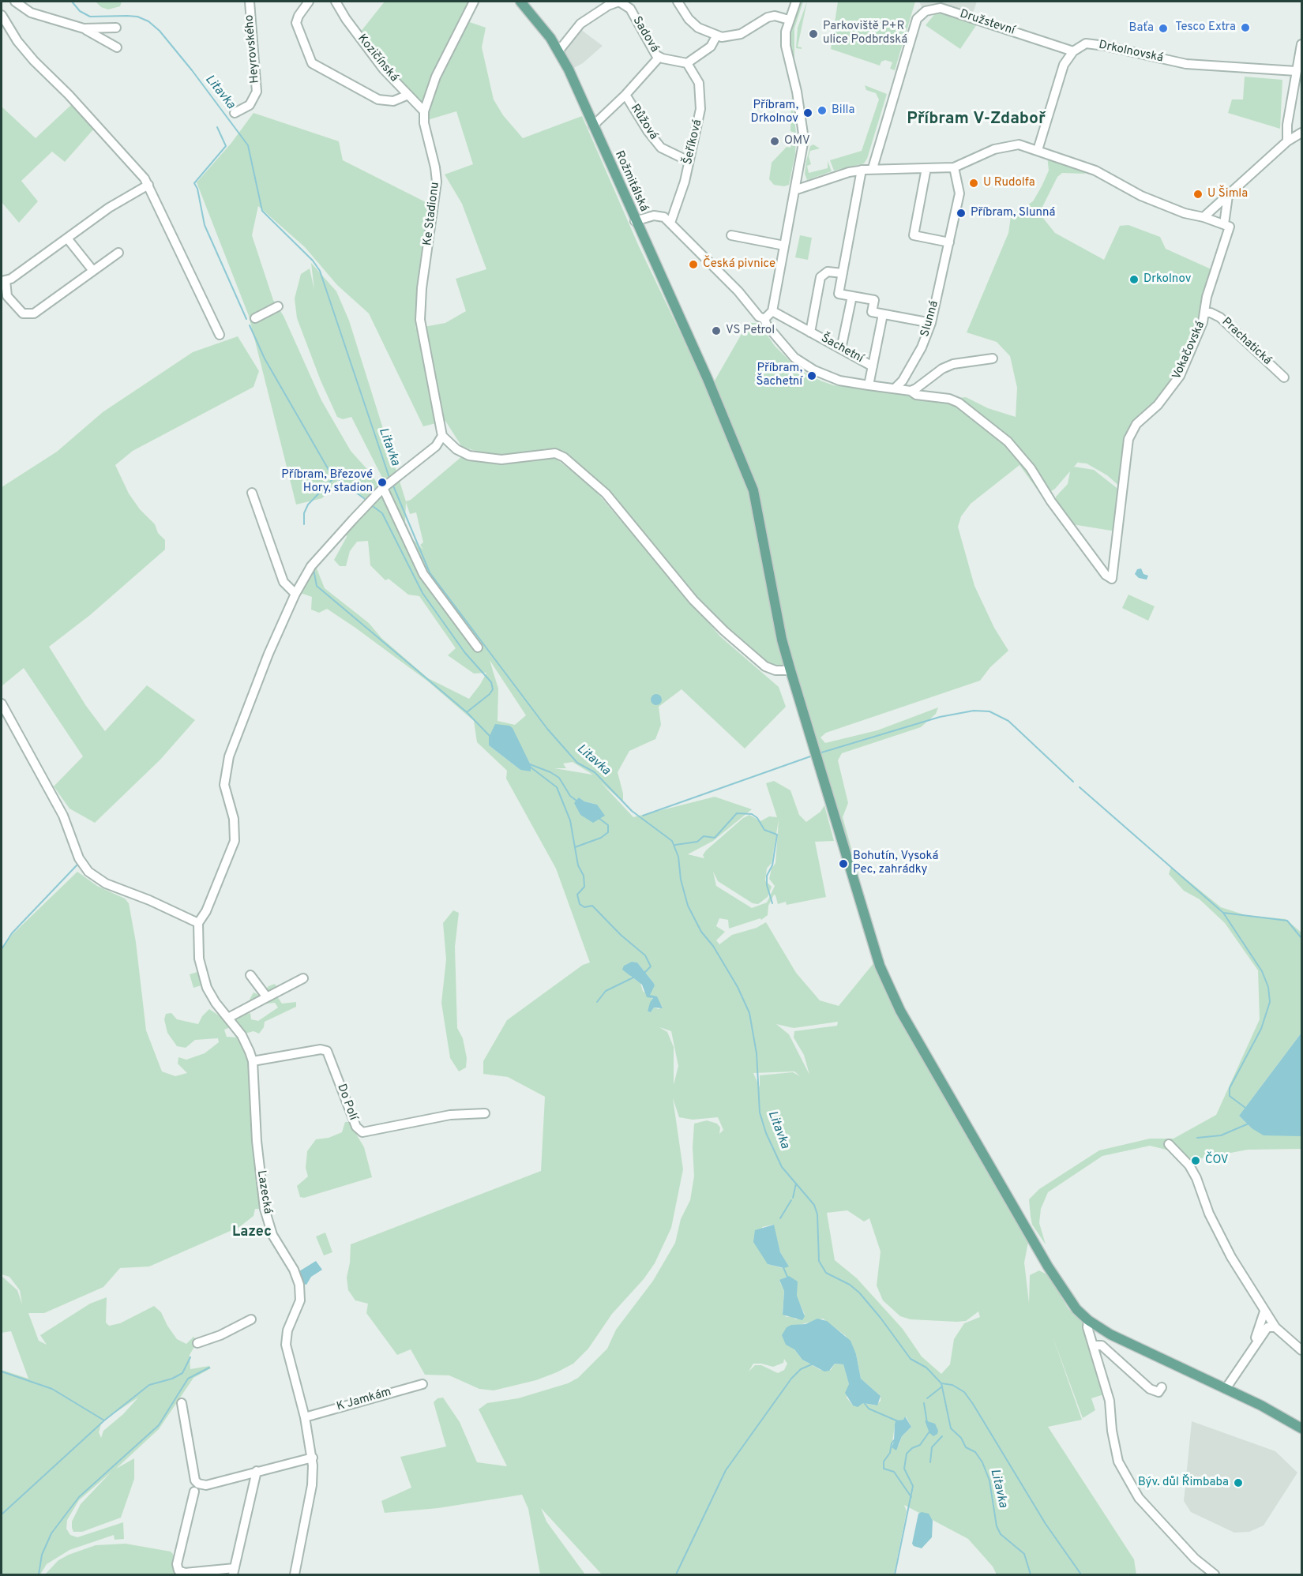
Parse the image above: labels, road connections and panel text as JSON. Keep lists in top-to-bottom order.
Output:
{
  "streets": {
    "main road": ["Rožmitálská"],
    "street": [
      "Družstevní",
      "Sadová",
      "Heyrovského",
      "Drkolnovská",
      "Kozičínská",
      "Růžová",
      "Šeříková",
      "Ke Stadionu",
      "Slunná",
      "Prachatická",
      "Šachetní",
      "Vokačovská",
      "Do Polí",
      "Lazecká",
      "K Jamkám"
    ]
  },
  "crossings": [
    ["Družstevní", "Drkolnovská"],
    ["Sadová", "Šeříková"],
    ["Sadová", "Rožmitálská"],
    ["Kozičínská", "Ke Stadionu"],
    ["Růžová", "Šeříková"],
    ["Šeříková", "Šachetní"],
    ["Slunná", "Šachetní"],
    ["Prachatická", "Vokačovská"],
    ["Šachetní", "Vokačovská"],
    ["Do Polí", "Lazecká"],
    ["Lazecká", "K Jamkám"]
  ],
  "districts": ["Příbram V-Zdaboř", "Lazec"],
  "water": ["Litavka"],
  "places": [
    "Tesco Extra",
    "Baťa",
    "Parkoviště P+R ulice Podbrdská",
    "Billa",
    "Příbram, Drkolnov",
    "OMV",
    "U Rudolfa",
    "U Šimla",
    "Příbram, Slunná",
    "Česká pivnice",
    "Drkolnov",
    "VS Petrol",
    "Příbram, Šachetní",
    "Příbram, Březové Hory, stadion",
    "Bohutín, Vysoká Pec, zahrádky",
    "ČOV",
    "Býv. důl Řimbaba"
  ]
}
